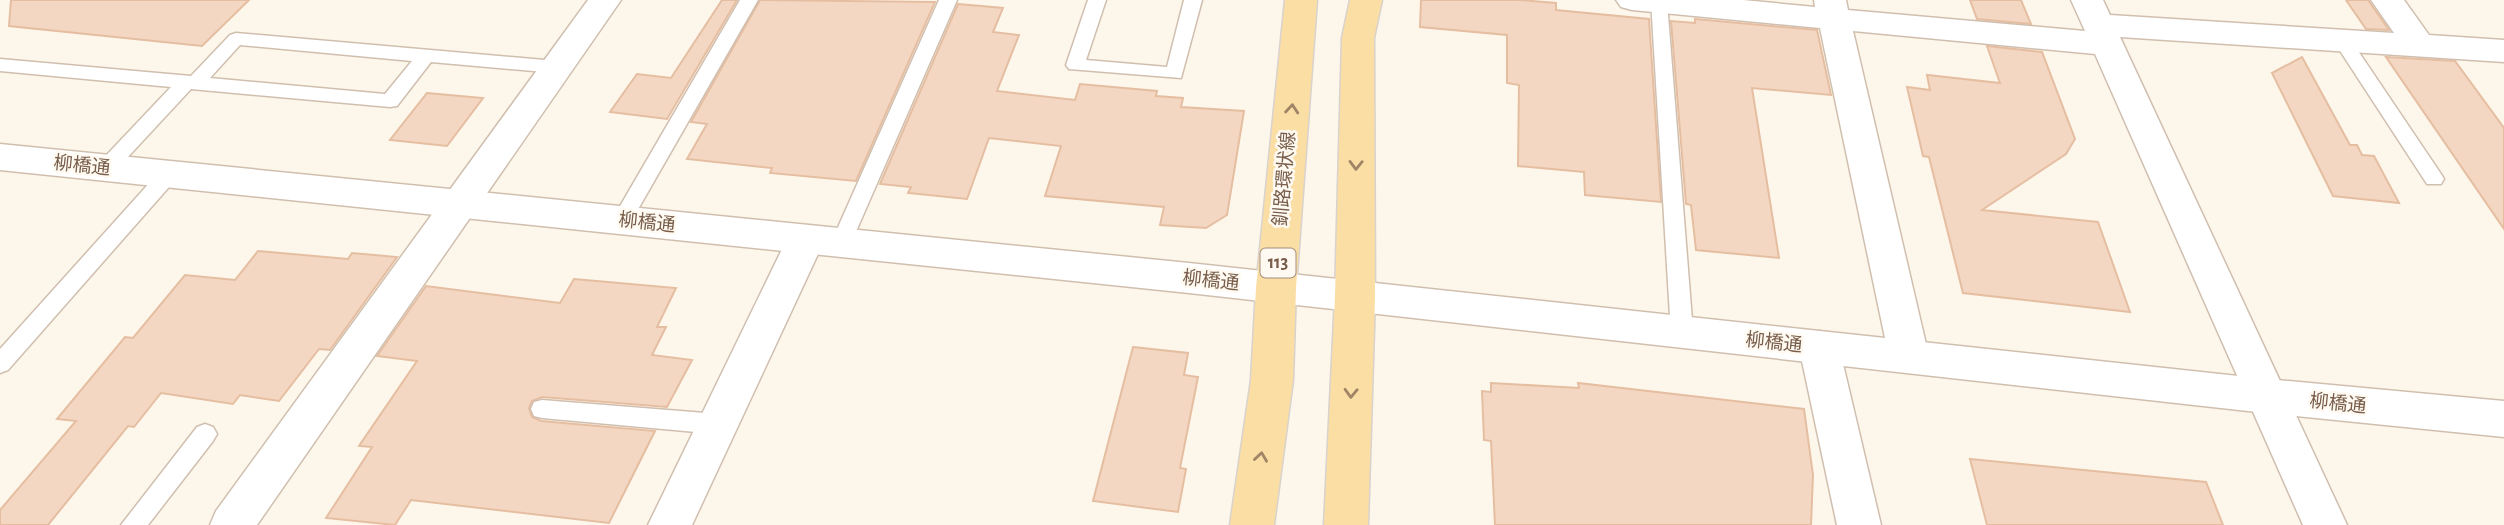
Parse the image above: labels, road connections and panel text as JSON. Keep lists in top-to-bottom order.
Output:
{
  "streets": {
    "main road": ["釧路環状線", "113"],
    "street": ["柳橋通"]
  },
  "crossings": [
    ["柳橋通", "釧路環状線"]
  ]
}
